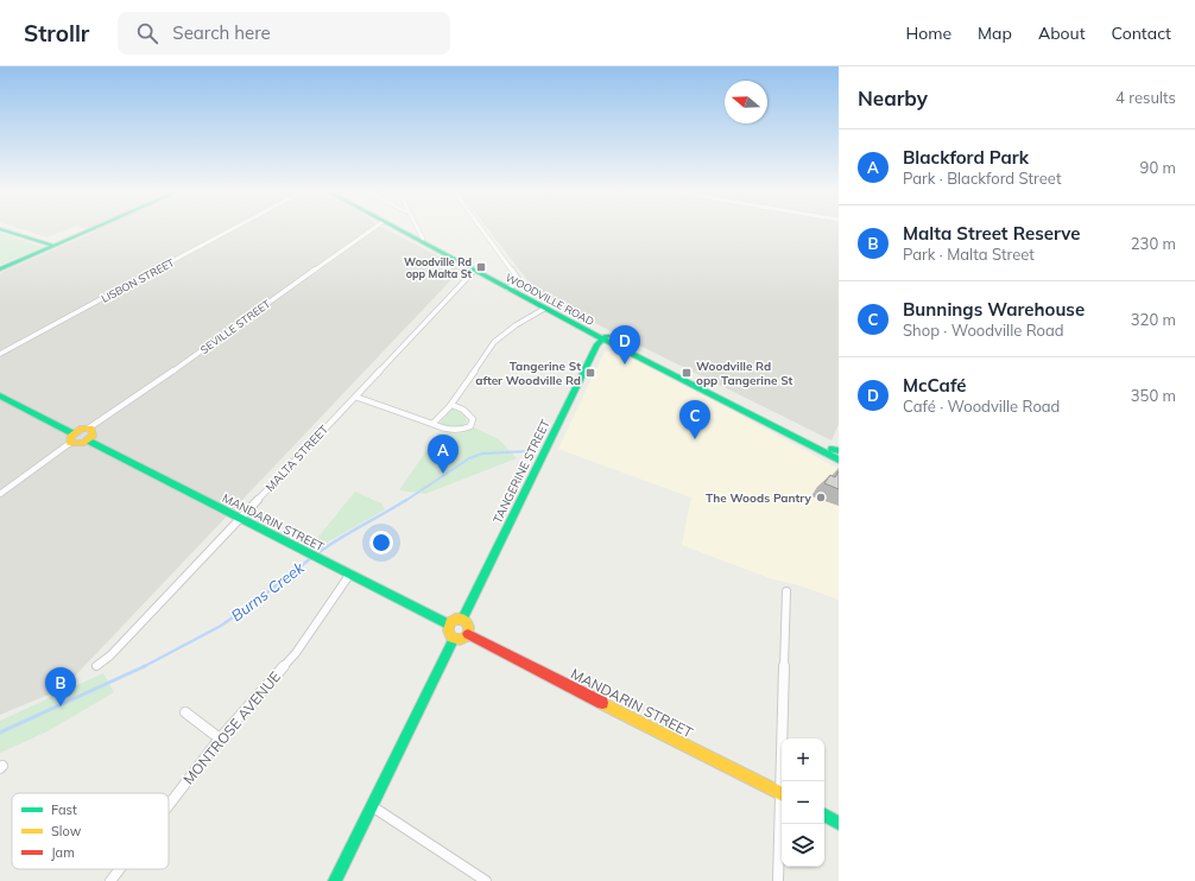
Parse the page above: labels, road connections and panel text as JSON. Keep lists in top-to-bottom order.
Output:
{
  "streets": {
    "main road": ["WOODVILLE ROAD", "TANGERINE STREET", "MANDARIN STREET"],
    "street": [
      "LISBON STREET",
      "SEVILLE STREET",
      "MALTA STREET",
      "MONTROSE AVENUE"
    ]
  },
  "crossings": [
    ["WOODVILLE ROAD", "MALTA STREET"],
    ["WOODVILLE ROAD", "TANGERINE STREET"],
    ["MALTA STREET", "MANDARIN STREET"],
    ["TANGERINE STREET", "MANDARIN STREET"],
    ["MANDARIN STREET", "MONTROSE AVENUE"]
  ],
  "water": ["Burns Creek"],
  "places": {
    "transit": ["Woodville Rd opp Malta St", "Tangerine St after Woodville Rd", "Woodville Rd opp Tangerine St"],
    "other": ["The Woods Pantry"]
  },
  "legend": ["Fast", "Slow", "Jam"],
  "north": "left",
  "page": {
    "header": "Strollr",
    "search": "Search here",
    "nav": [
      "Home",
      "Map",
      "About",
      "Contact"
    ],
    "heading": ["Nearby", "4 results"],
    "list": [
      {
        "mark": "A",
        "name": "Blackford Park",
        "note": "Park · Blackford Street",
        "value": "90 m"
      },
      {
        "mark": "B",
        "name": "Malta Street Reserve",
        "note": "Park · Malta Street",
        "value": "230 m"
      },
      {
        "mark": "C",
        "name": "Bunnings Warehouse",
        "note": "Shop · Woodville Road",
        "value": "320 m"
      },
      {
        "mark": "D",
        "name": "McCafé",
        "note": "Café · Woodville Road",
        "value": "350 m"
      }
    ],
    "pins": [
      "D",
      "C",
      "A",
      "B"
    ],
    "map_buttons": ["+", "−"]
  }
}
